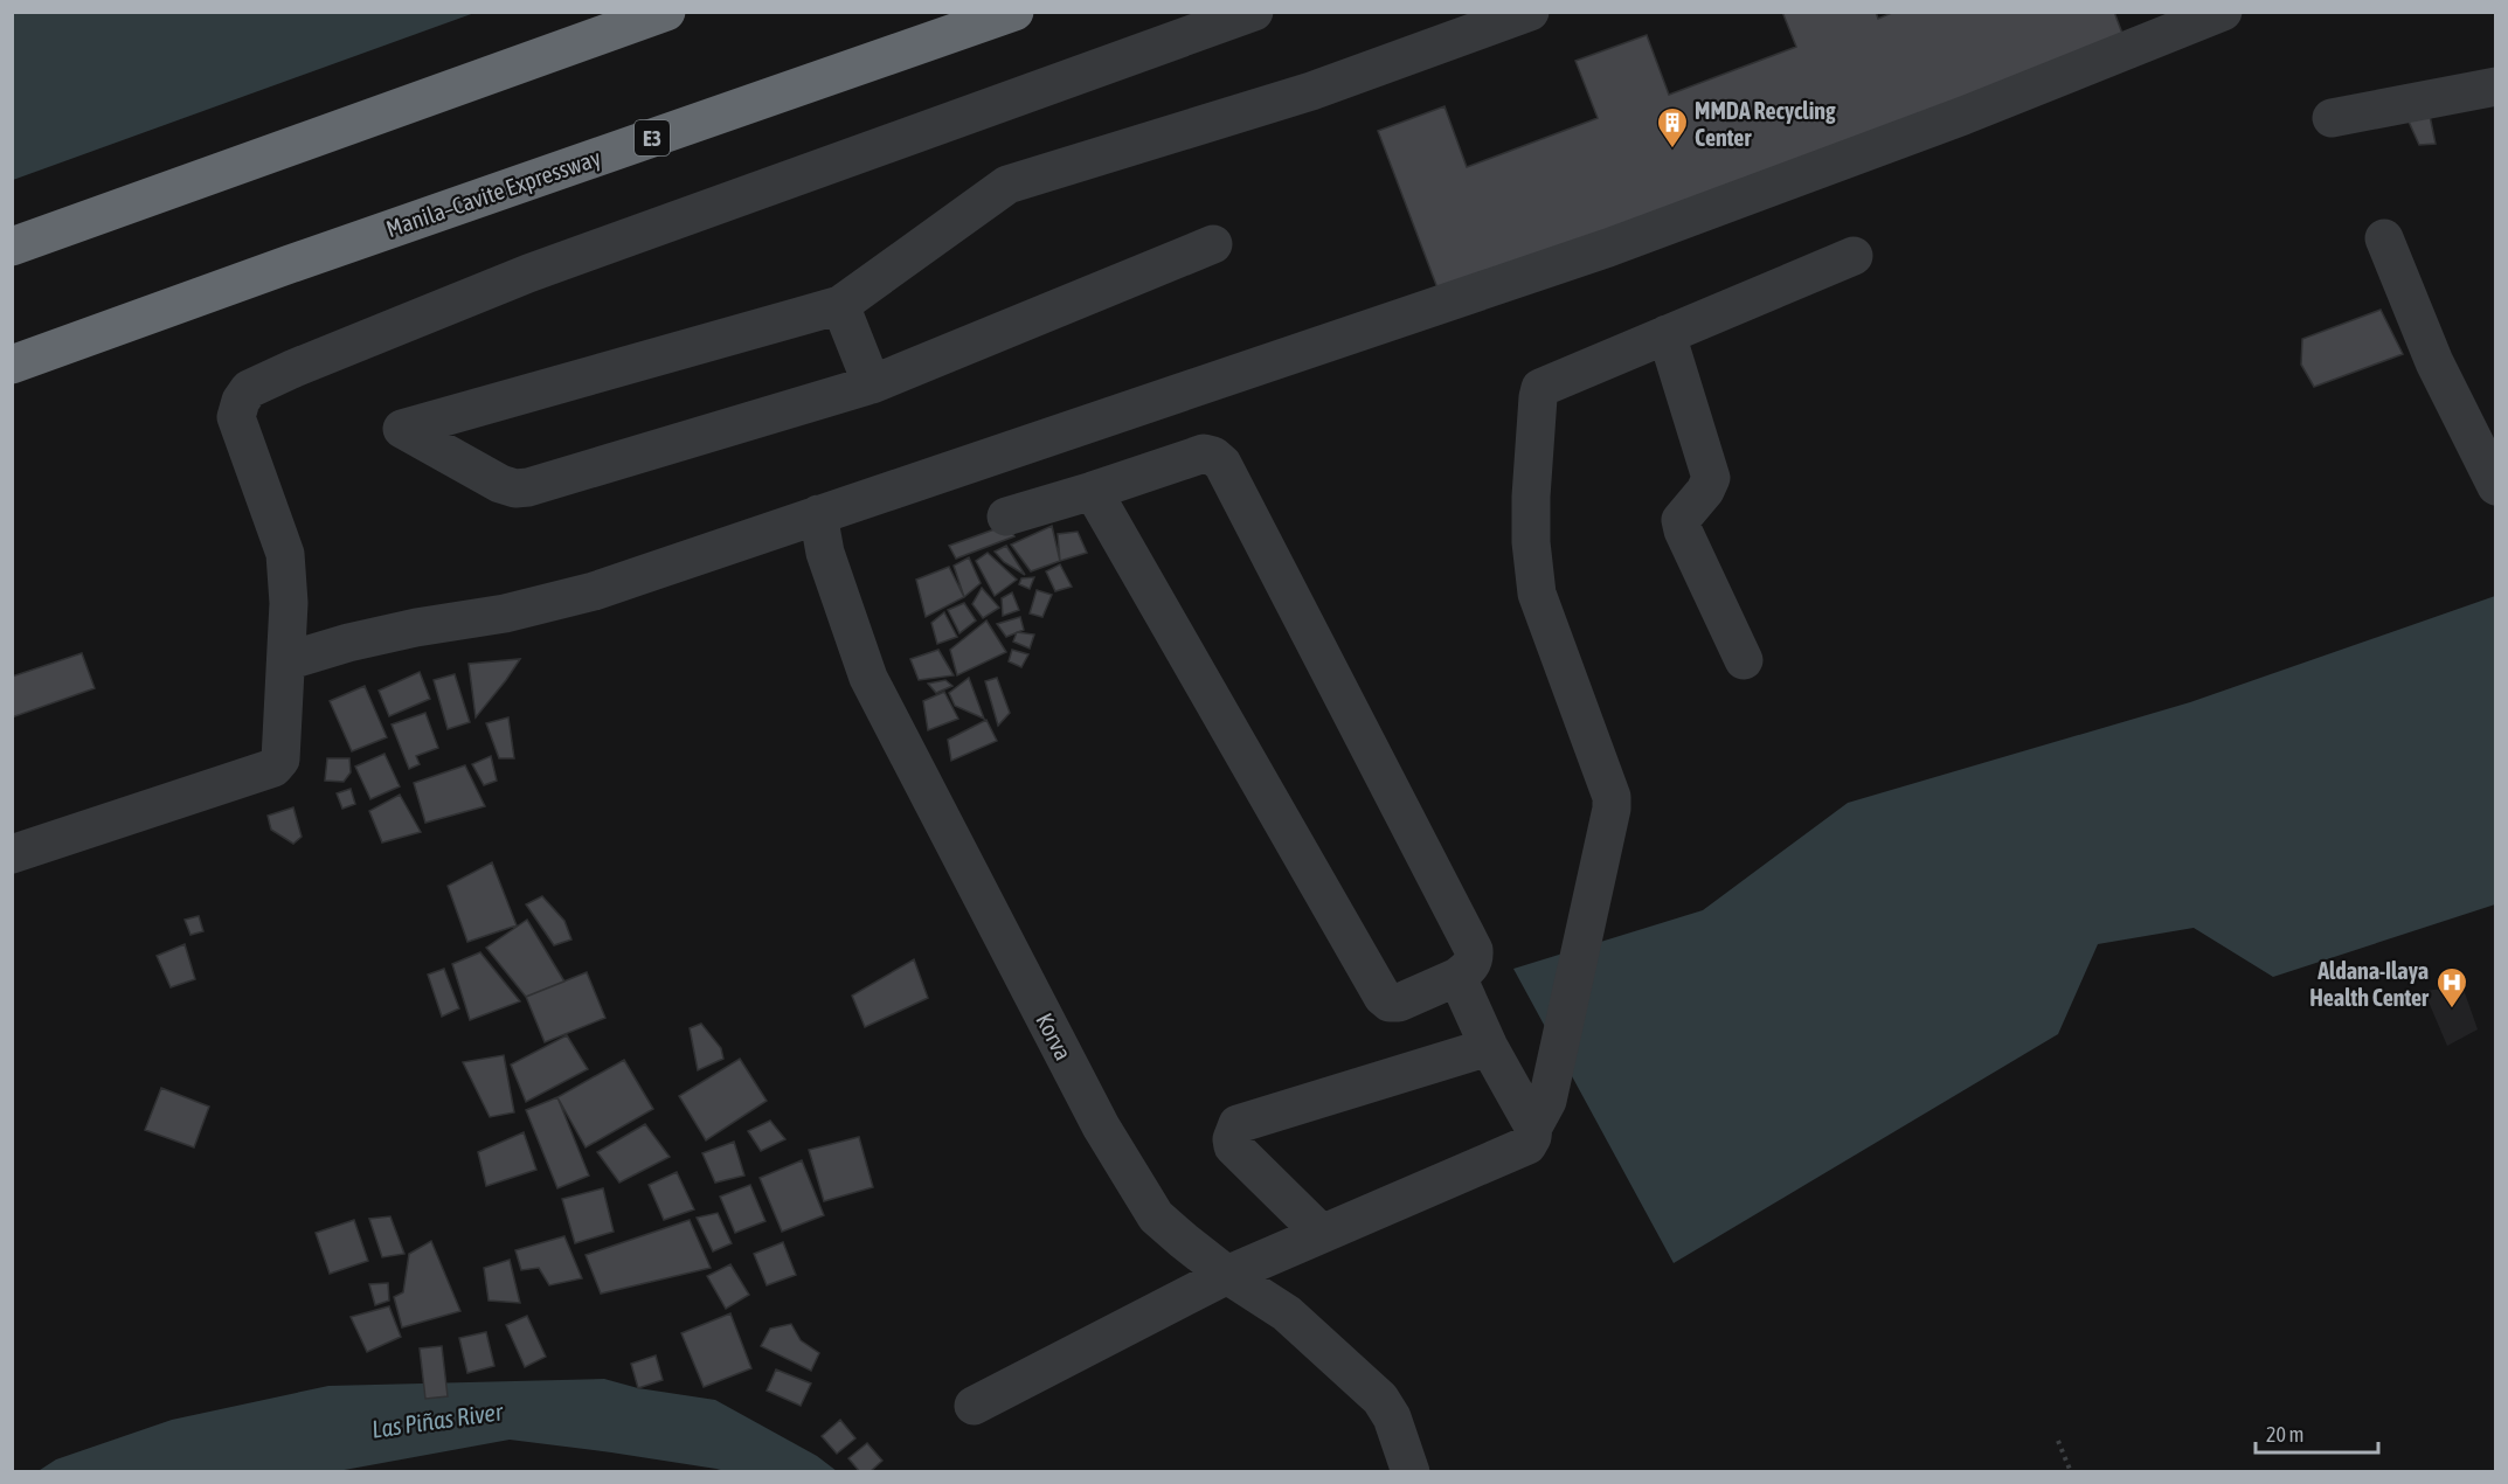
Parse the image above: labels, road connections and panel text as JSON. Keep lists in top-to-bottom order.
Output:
{
  "streets": {
    "highway": ["E3", "Manila–Cavite Expressway"],
    "street": ["Korva"]
  },
  "water": ["Las Piñas River"],
  "places": {
    "building": ["MMDA Recycling Center"],
    "hospital": ["Aldana-Ilaya Health Center"]
  },
  "scale_bar": "20 m"
}
